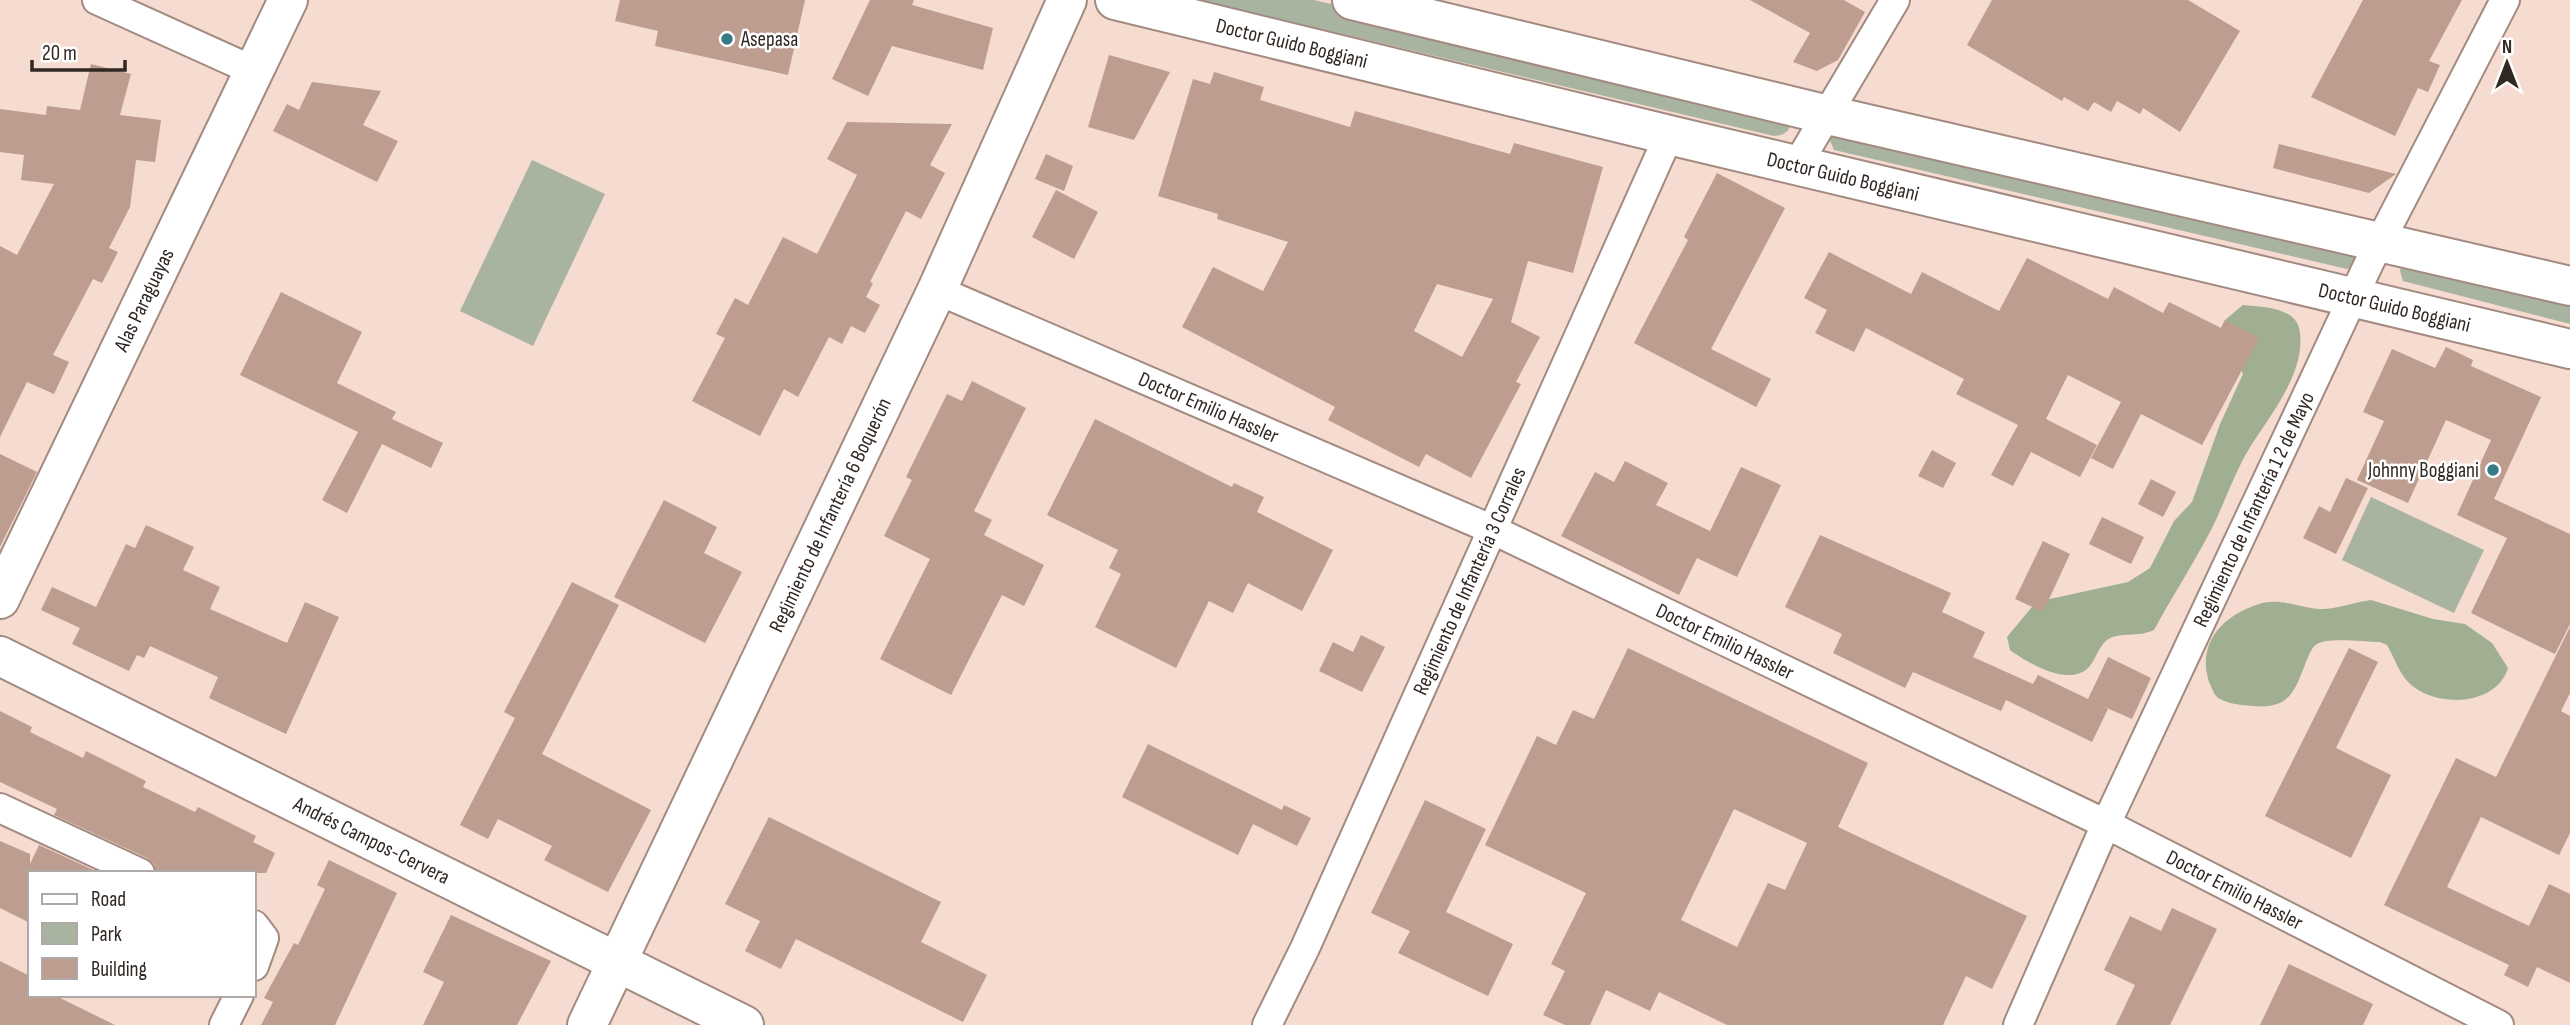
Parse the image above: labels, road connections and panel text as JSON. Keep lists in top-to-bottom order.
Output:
{
  "streets": {
    "main road": [
      "Doctor Guido Boggiani",
      "Alas Paraguayas",
      "Regimiento de Infantería 6 Boquerón",
      "Andrés Campos-Cervera"
    ],
    "street": ["Doctor Emilio Hassler", "Regimiento de Infantería 1 2 de Mayo", "Regimiento de Infantería 3 Corrales"]
  },
  "crossings": [
    ["Doctor Guido Boggiani", "Regimiento de Infantería 1 2 de Mayo"],
    ["Doctor Guido Boggiani", "Regimiento de Infantería 3 Corrales"],
    ["Doctor Emilio Hassler", "Regimiento de Infantería 1 2 de Mayo"],
    ["Doctor Emilio Hassler", "Regimiento de Infantería 6 Boquerón"],
    ["Doctor Emilio Hassler", "Regimiento de Infantería 3 Corrales"],
    ["Regimiento de Infantería 6 Boquerón", "Andrés Campos-Cervera"]
  ],
  "places": ["Asepasa", "Johnny Boggiani"],
  "legend": ["Road", "Park", "Building"],
  "scale_bar": "20 m",
  "north": "top"
}
